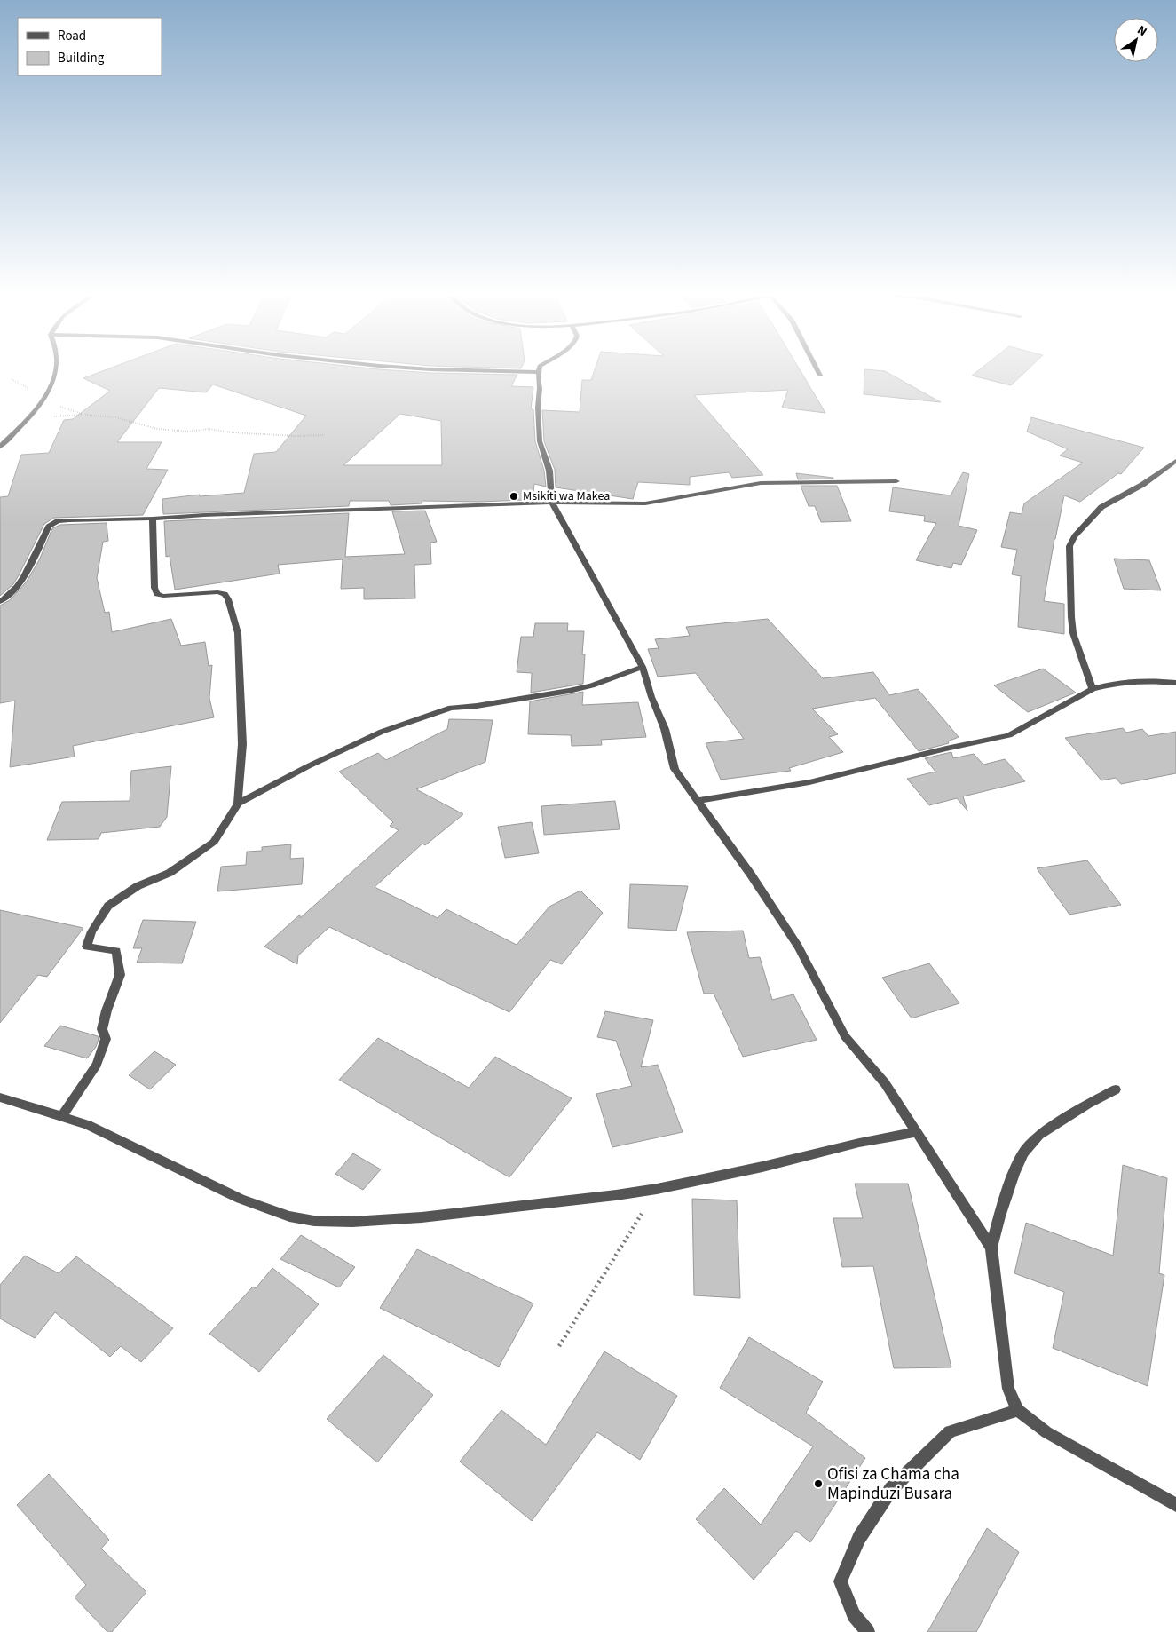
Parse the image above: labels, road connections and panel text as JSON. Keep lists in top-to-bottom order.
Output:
{
  "places": ["Msikiti wa Makea", "Ofisi za Chama cha Mapinduzi Busara"],
  "legend": ["Road", "Building"],
  "north": "top right"
}
